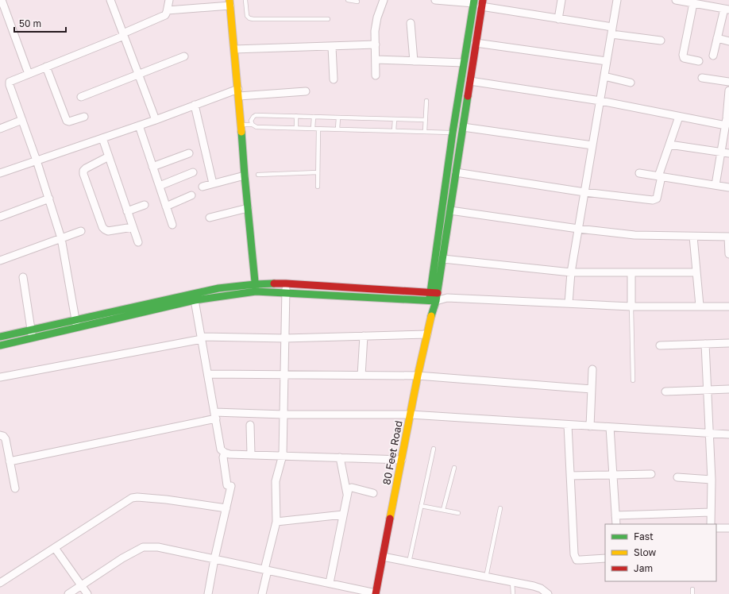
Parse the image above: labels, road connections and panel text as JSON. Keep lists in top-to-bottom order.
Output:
{
  "streets": {
    "street": ["80 Feet Road"]
  },
  "legend": ["Fast", "Slow", "Jam"],
  "scale_bar": "50 m"
}
